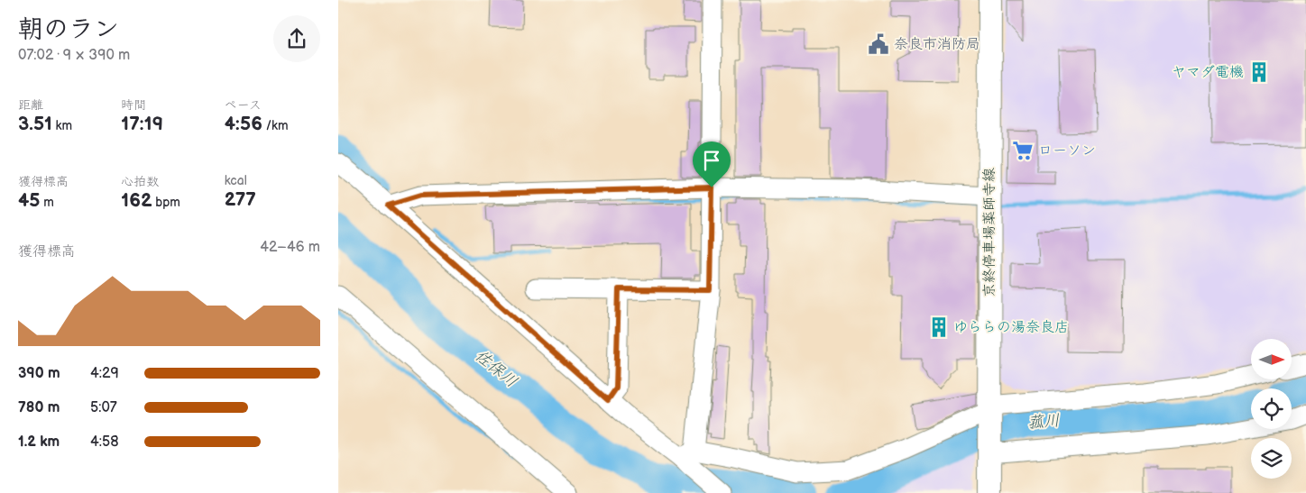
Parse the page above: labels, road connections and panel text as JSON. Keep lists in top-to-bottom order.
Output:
{
  "streets": {
    "main road": ["京終停車場薬師寺線"]
  },
  "water": ["佐保川", "菰川"],
  "places": {
    "public building": ["奈良市消防局"],
    "building": ["ヤマダ電機", "ゆららの湯奈良店"],
    "supermarket": ["ローソン"]
  },
  "north": "right",
  "page": {
    "heading": ["朝のラン", "07:02 · 9 × 390 m"],
    "stats": [
      ["距離", "3.51 km"],
      ["時間", "17:19"],
      ["ペース", "4:56 /km"],
      ["獲得標高", "45 m"],
      ["心拍数", "162 bpm"],
      ["kcal", "277"]
    ],
    "chart": ["獲得標高", "42–46 m"],
    "list": [
      {
        "name": "390 m",
        "note": "4:29"
      },
      {
        "name": "780 m",
        "note": "5:07"
      },
      {
        "name": "1.2 km",
        "note": "4:58"
      }
    ]
  }
}
